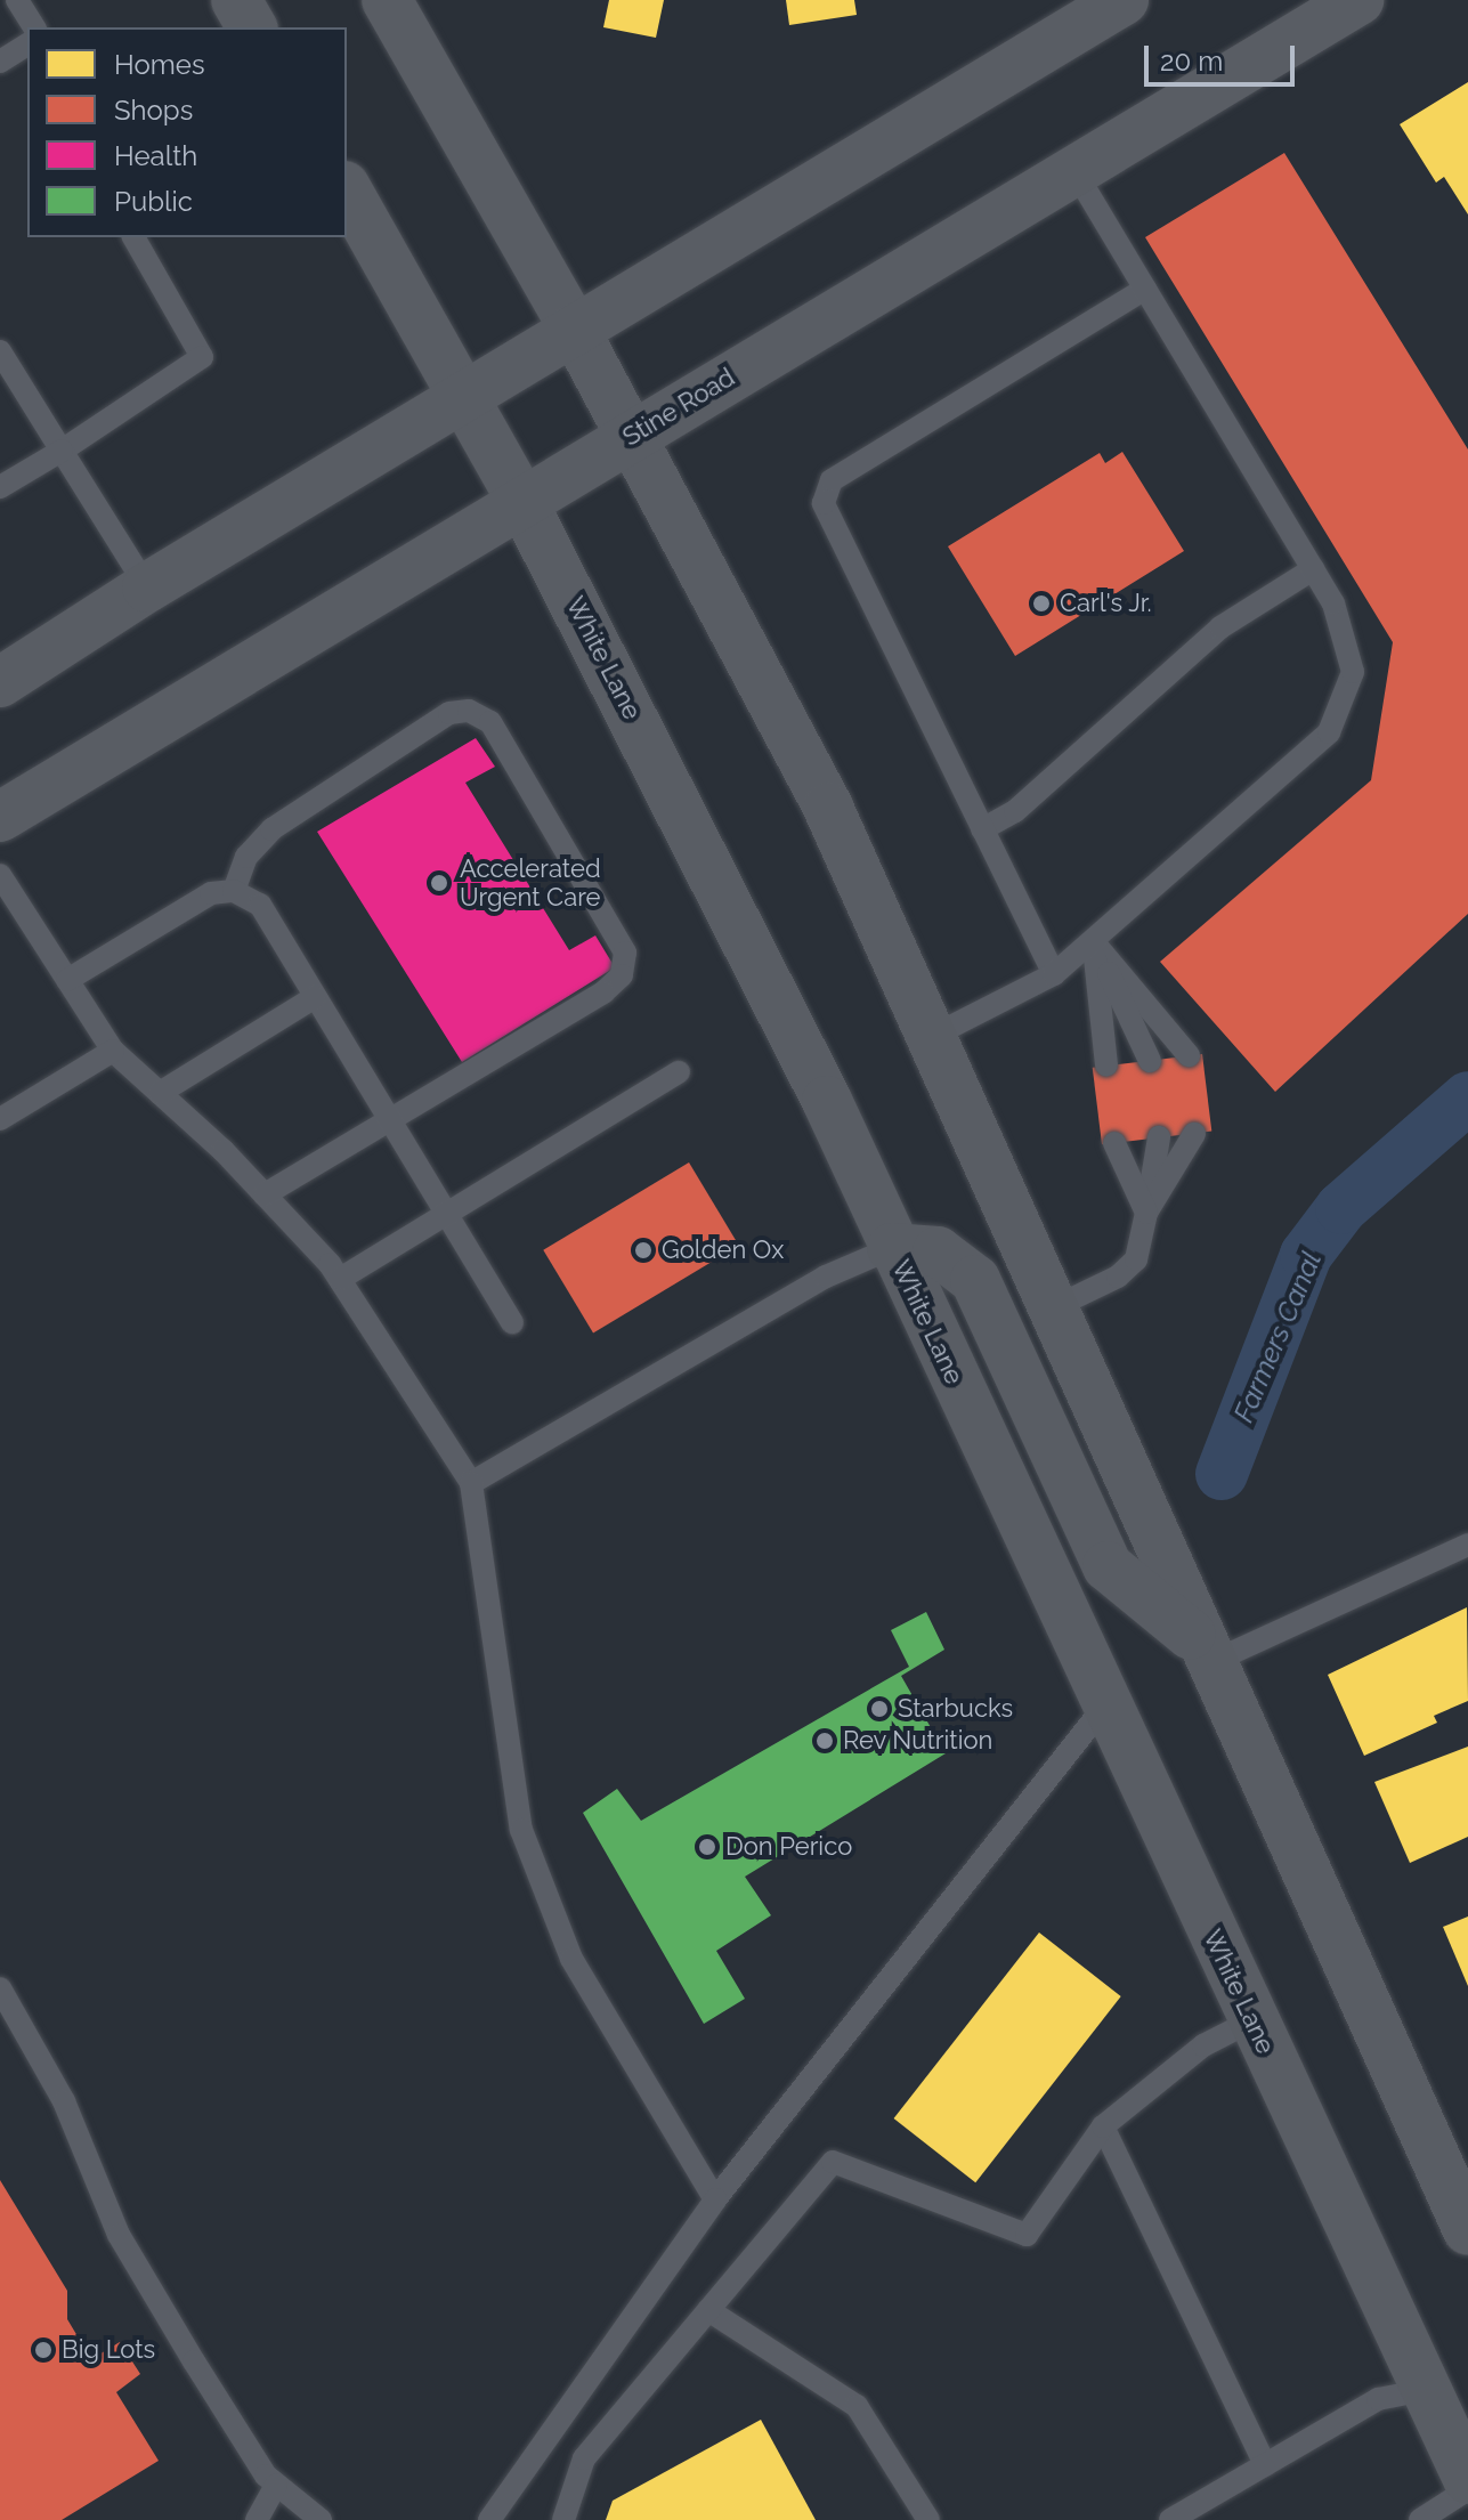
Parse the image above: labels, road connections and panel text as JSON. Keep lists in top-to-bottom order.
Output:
{
  "streets": {
    "main road": ["Stine Road", "White Lane"]
  },
  "crossings": [
    ["Stine Road", "White Lane"]
  ],
  "water": ["Farmers Canal"],
  "places": [
    "Carl's Jr.",
    "Accelerated Urgent Care",
    "Golden Ox",
    "Starbucks",
    "Rev Nutrition",
    "Don Perico",
    "Big Lots"
  ],
  "legend": [
    "Homes",
    "Shops",
    "Health",
    "Public"
  ],
  "scale_bar": "20 m"
}
